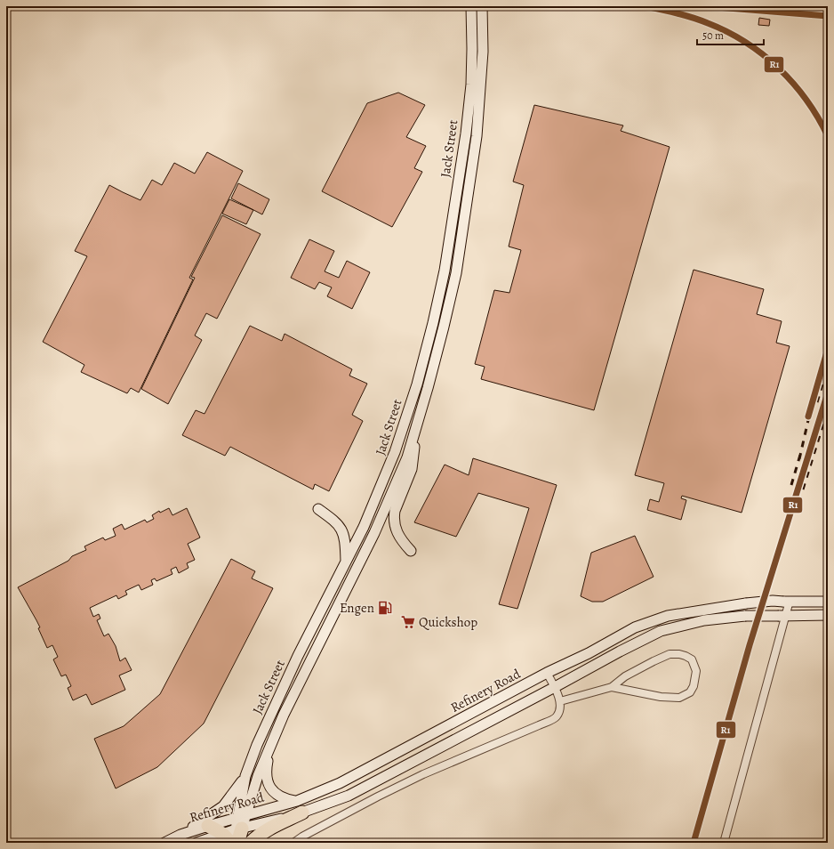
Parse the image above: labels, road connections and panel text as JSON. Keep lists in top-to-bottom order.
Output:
{
  "streets": {
    "main road": ["Jack Street", "Refinery Road"]
  },
  "crossings": [
    ["Jack Street", "Refinery Road"]
  ],
  "places": {
    "fuel station": ["Engen"],
    "supermarket": ["Quickshop"]
  },
  "lines": ["transit line R1"],
  "scale_bar": "50 m"
}
